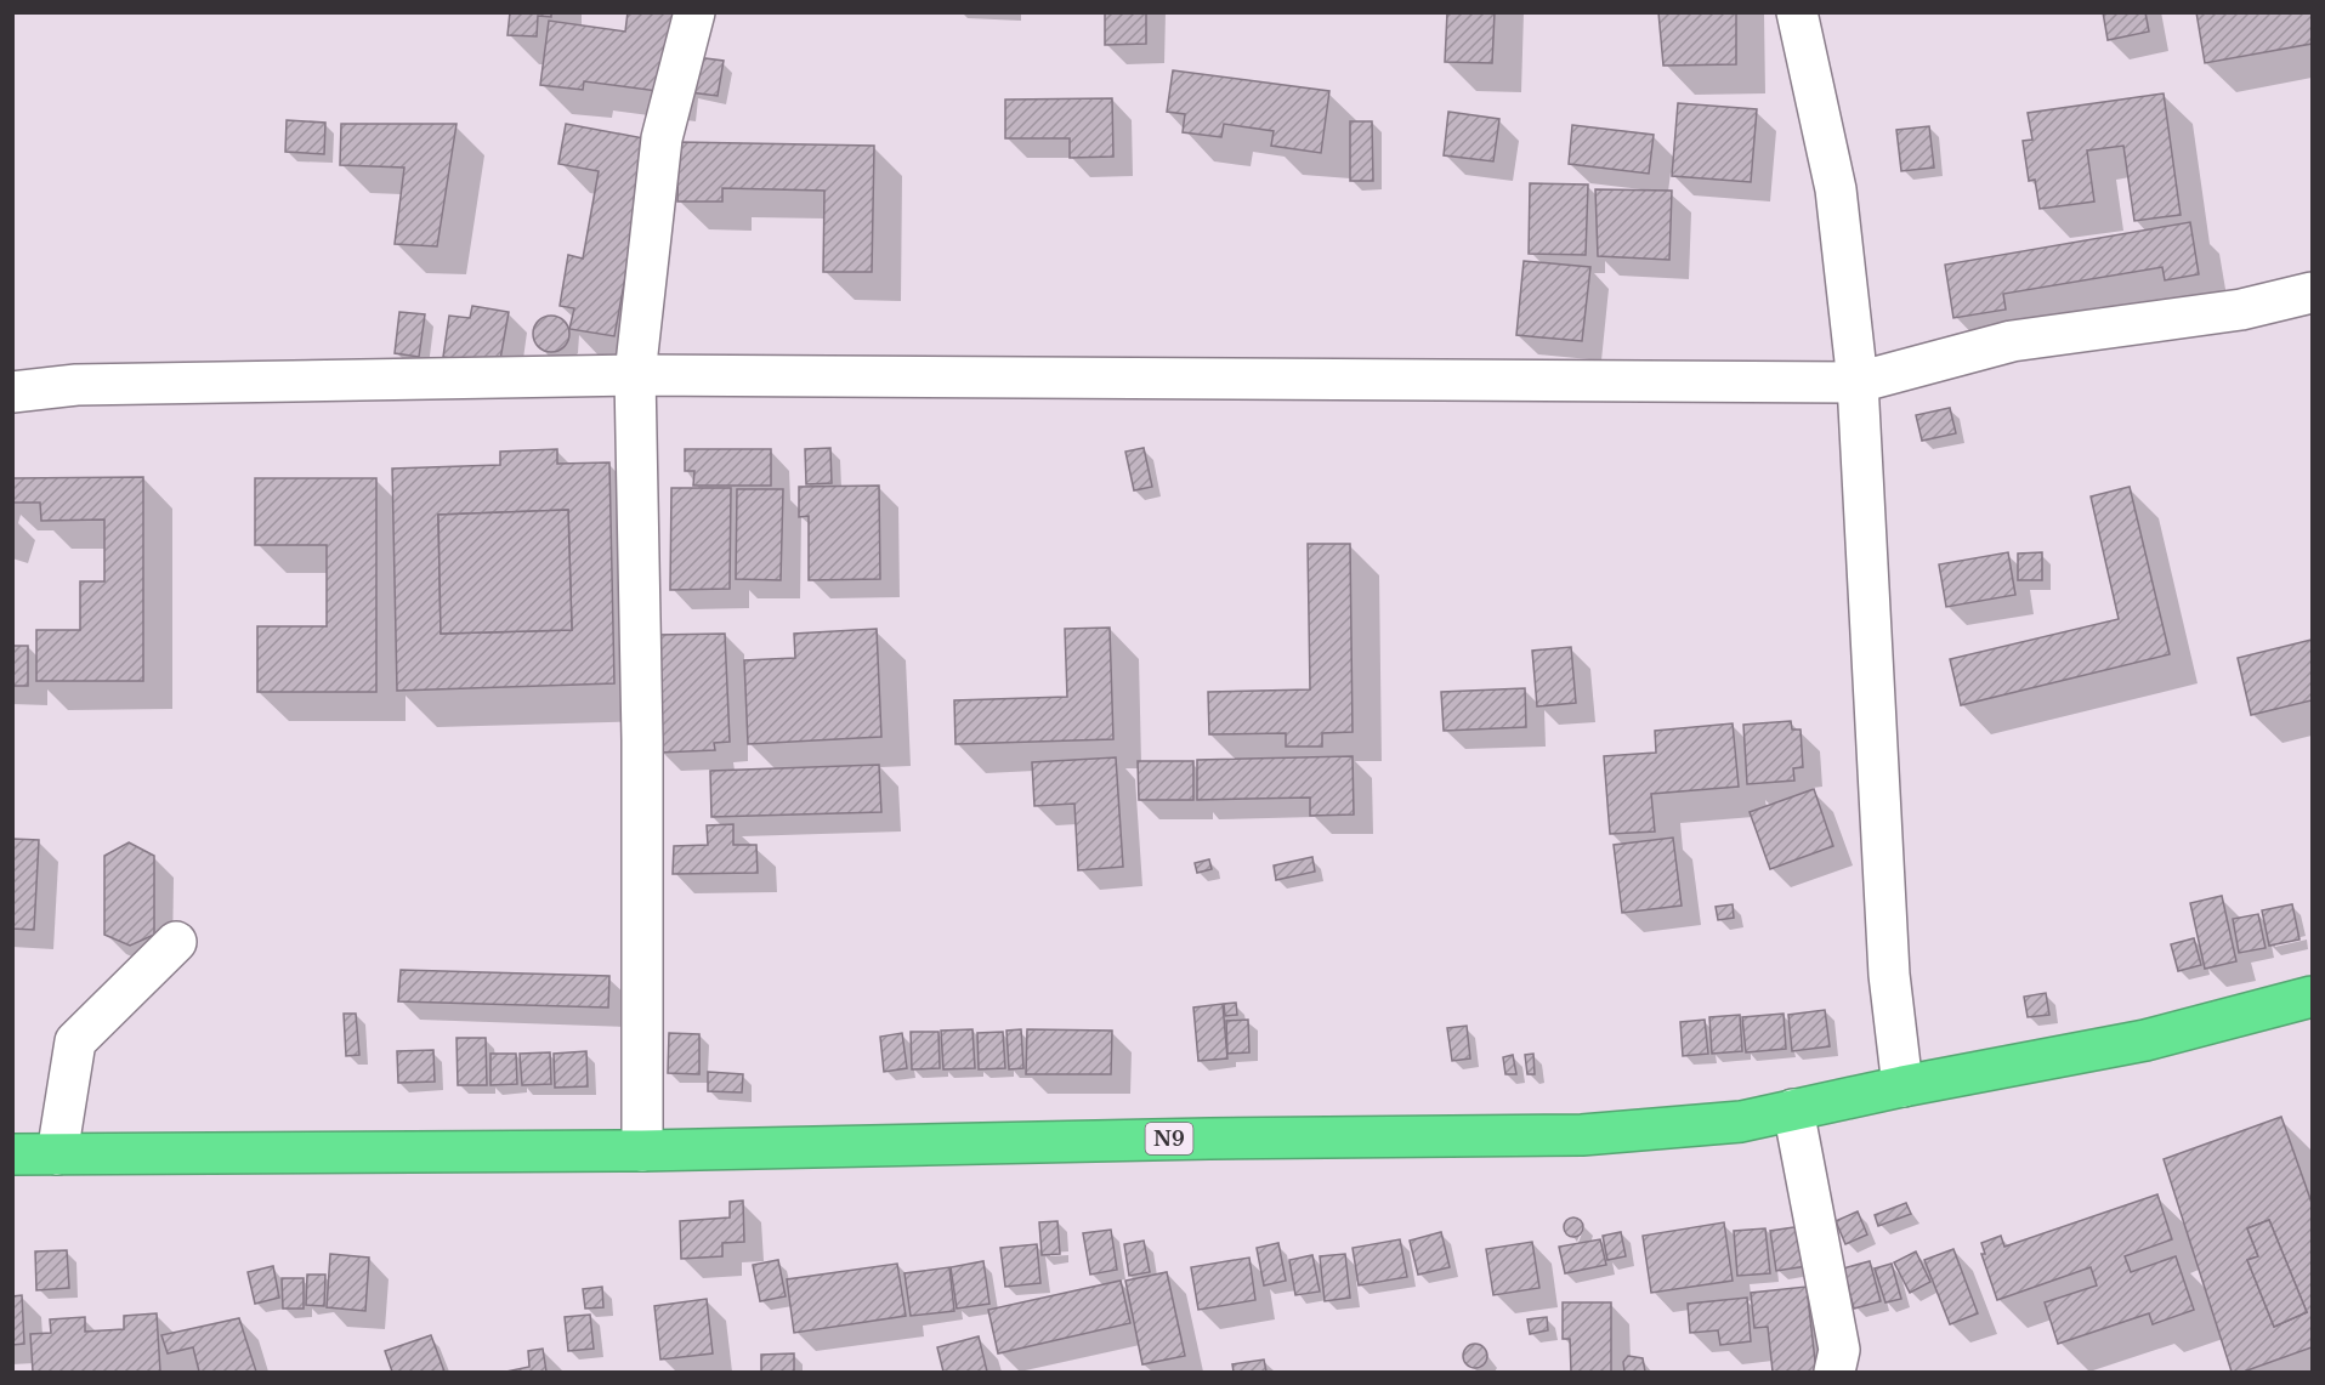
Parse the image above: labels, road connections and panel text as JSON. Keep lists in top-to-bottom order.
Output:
{
  "streets": {
    "highway": ["N9"]
  }
}
